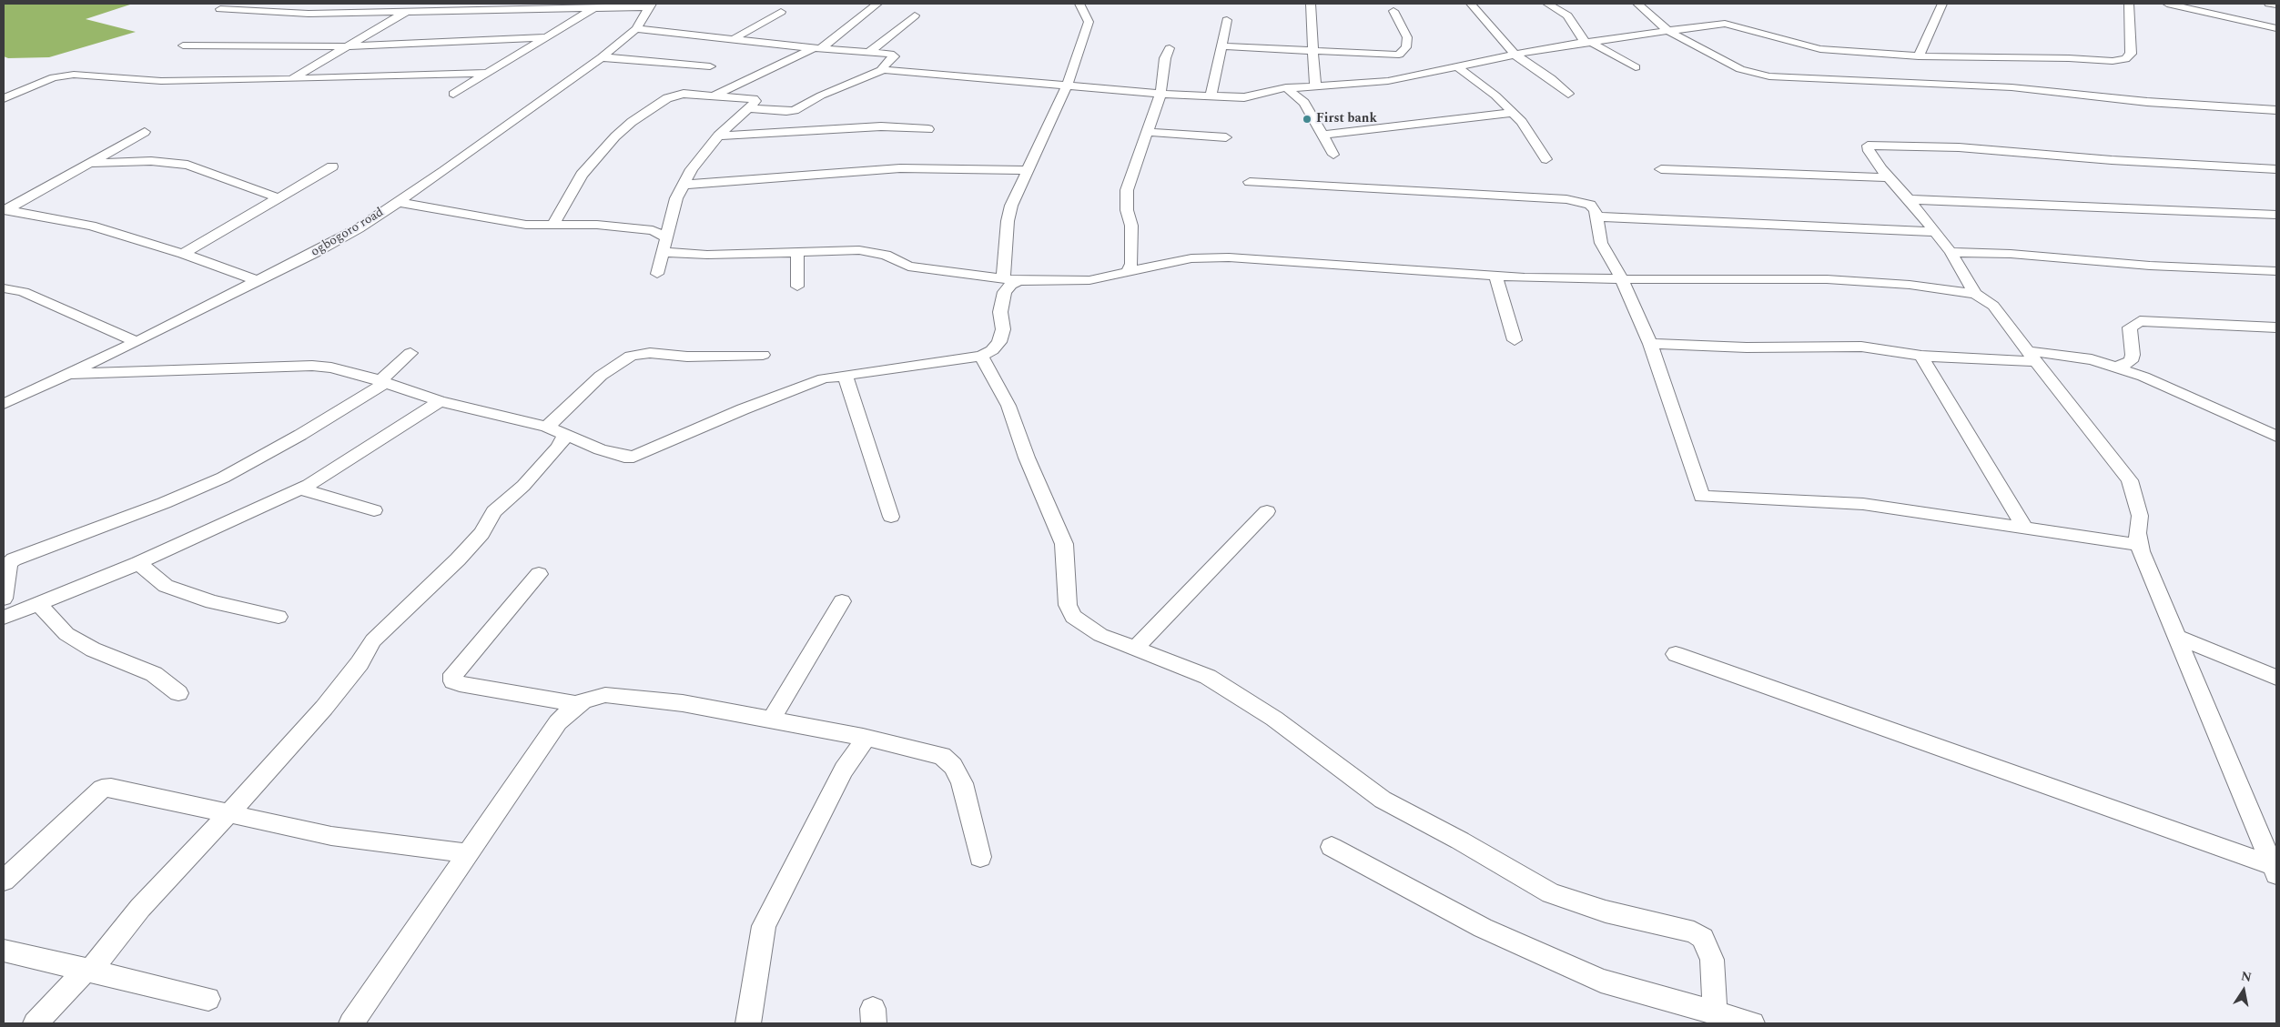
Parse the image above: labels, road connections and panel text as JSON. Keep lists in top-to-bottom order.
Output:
{
  "streets": {
    "street": ["ogbogoro road"]
  },
  "places": ["First bank"],
  "north": "top"
}
